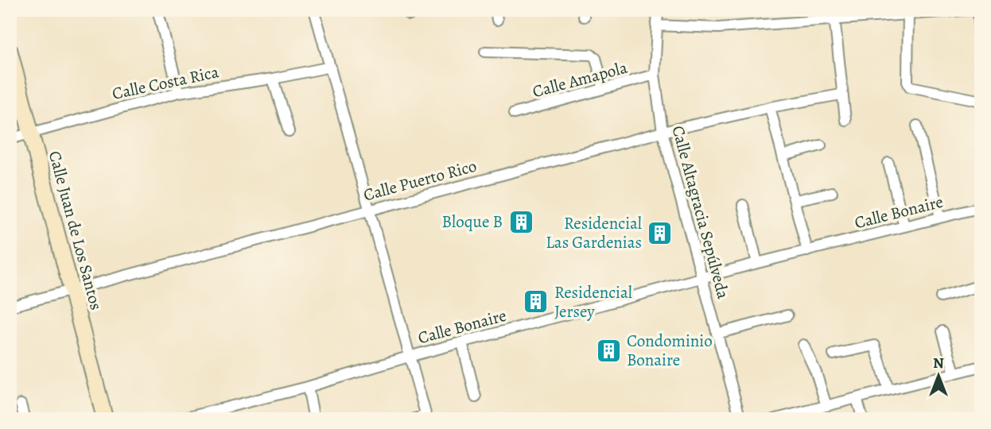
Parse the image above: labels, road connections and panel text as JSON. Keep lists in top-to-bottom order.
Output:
{
  "streets": {
    "street": [
      "Calle Amapola",
      "Calle Costa Rica",
      "Calle Puerto Rico",
      "Calle Altagracia Sepúlveda",
      "Calle Bonaire",
      "Calle Juan de Los Santos"
    ]
  },
  "crossings": [
    ["Calle Amapola", "Calle Altagracia Sepúlveda"],
    ["Calle Costa Rica", "Calle Juan de Los Santos"],
    ["Calle Puerto Rico", "Calle Altagracia Sepúlveda"],
    ["Calle Puerto Rico", "Calle Juan de Los Santos"],
    ["Calle Altagracia Sepúlveda", "Calle Bonaire"]
  ],
  "places": {
    "building": [
      "Bloque B",
      "Residencial Las Gardenias",
      "Residencial Jersey",
      "Condominio Bonaire"
    ]
  },
  "north": "top"
}
